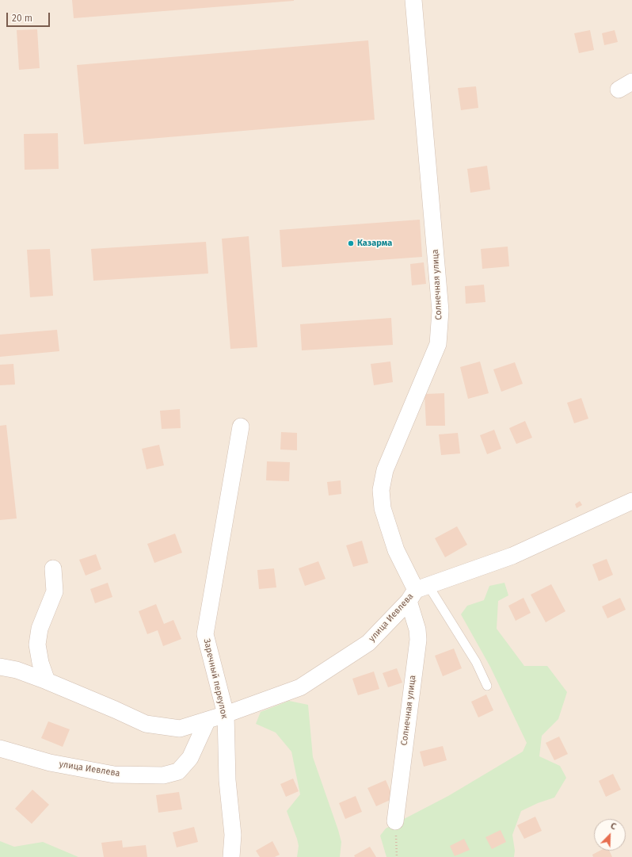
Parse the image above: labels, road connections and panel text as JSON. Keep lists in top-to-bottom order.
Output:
{
  "streets": {
    "street": ["Солнечная улица", "улица Иевлева", "Заречный переулок"]
  },
  "crossings": [
    ["Солнечная улица", "улица Иевлева"],
    ["улица Иевлева", "Заречный переулок"]
  ],
  "places": ["Казарма"],
  "scale_bar": "20 m",
  "north": "top right"
}
